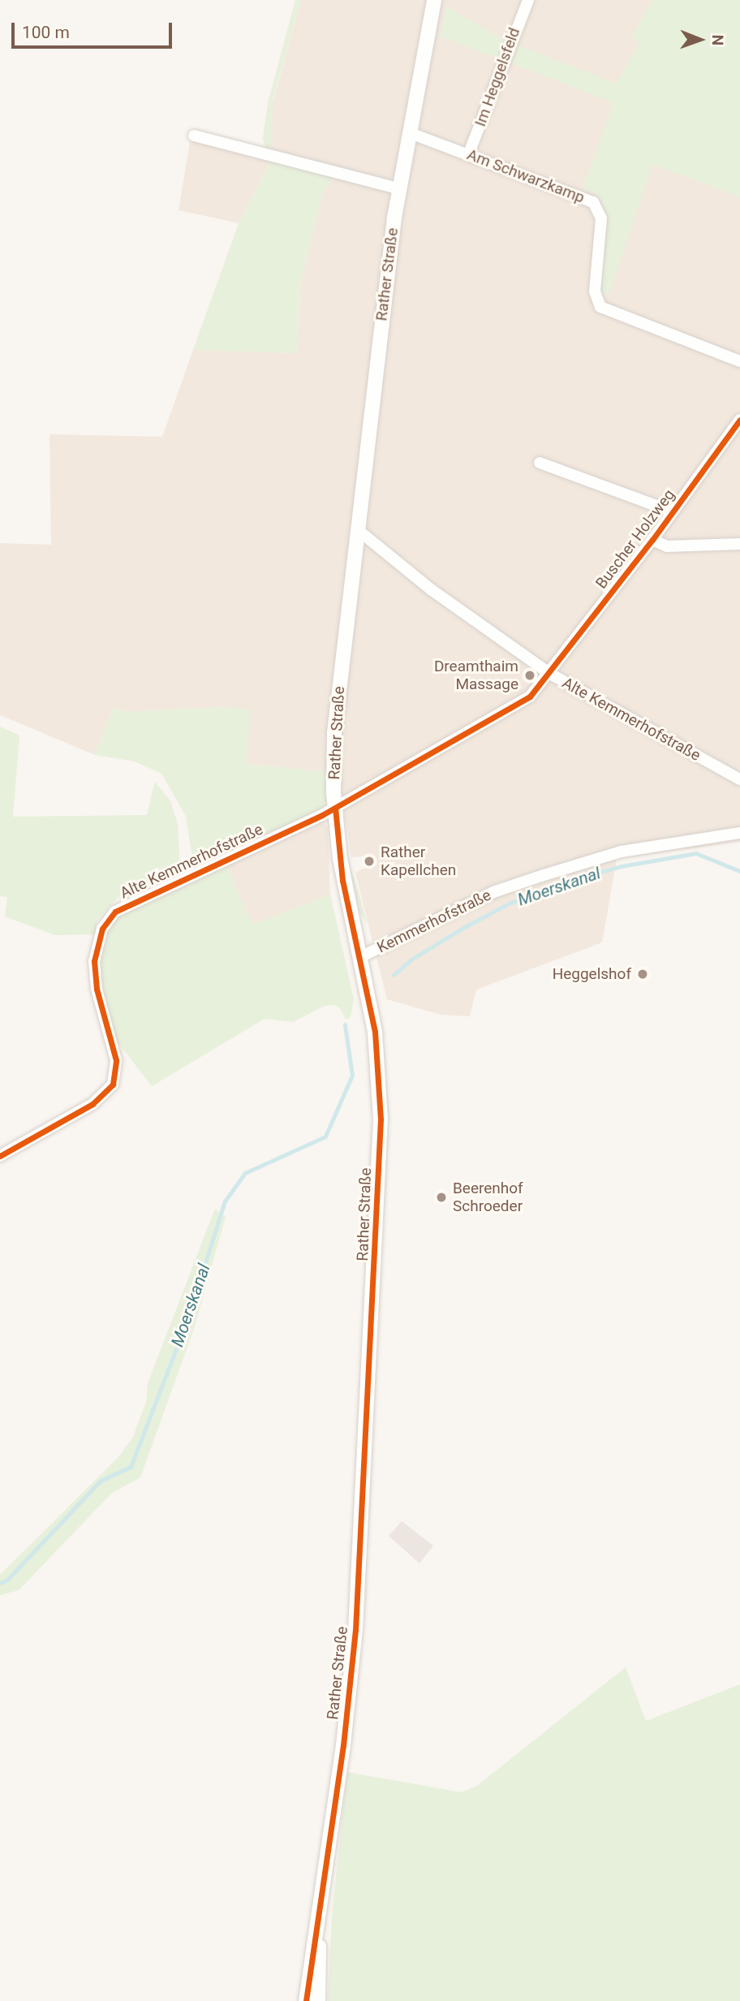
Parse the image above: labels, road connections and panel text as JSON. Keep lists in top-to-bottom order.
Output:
{
  "streets": {
    "street": [
      "Im Heggelsfeld",
      "Am Schwarzkamp",
      "Rather Straße",
      "Buscher Holzweg",
      "Alte Kemmerhofstraße",
      "Kemmerhofstraße"
    ]
  },
  "crossings": [
    ["Im Heggelsfeld", "Am Schwarzkamp"],
    ["Am Schwarzkamp", "Rather Straße"],
    ["Rather Straße", "Alte Kemmerhofstraße"],
    ["Rather Straße", "Kemmerhofstraße"],
    ["Buscher Holzweg", "Alte Kemmerhofstraße"]
  ],
  "water": ["Moerskanal"],
  "places": [
    "Dreamthaim Massage",
    "Rather Kapellchen",
    "Heggelshof",
    "Beerenhof Schroeder"
  ],
  "scale_bar": "100 m",
  "north": "right"
}
